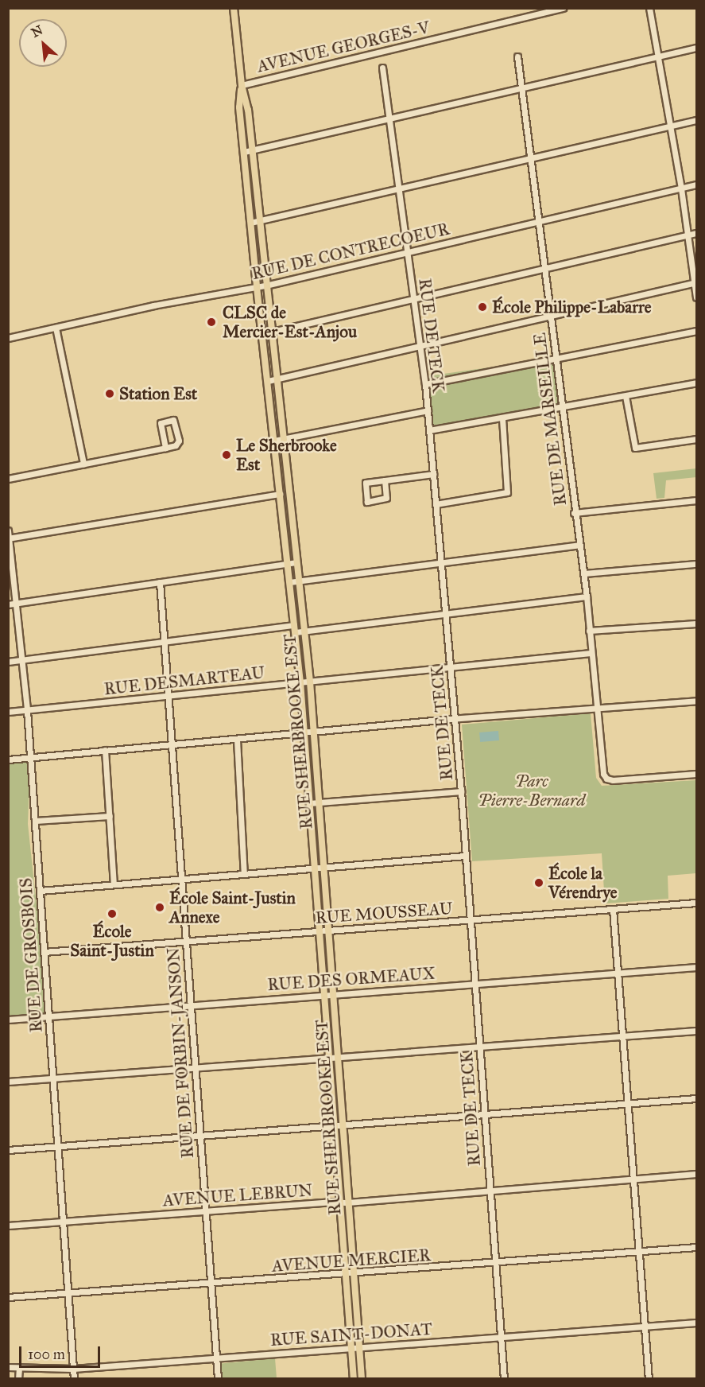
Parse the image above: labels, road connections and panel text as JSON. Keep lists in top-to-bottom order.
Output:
{
  "streets": {
    "main road": ["RUE SHERBROOKE EST"],
    "street": [
      "AVENUE GEORGES-V",
      "RUE DE CONTRECOEUR",
      "RUE DE TECK",
      "RUE DE MARSEILLE",
      "RUE DESMARTEAU",
      "RUE MOUSSEAU",
      "RUE DE GROSBOIS",
      "RUE DES ORMEAUX",
      "RUE DE FORBIN-JANSON",
      "AVENUE LEBRUN",
      "AVENUE MERCIER",
      "RUE SAINT-DONAT"
    ]
  },
  "crossings": [
    ["AVENUE GEORGES-V", "RUE SHERBROOKE EST"],
    ["RUE DE CONTRECOEUR", "RUE DE TECK"],
    ["RUE DE CONTRECOEUR", "RUE DE MARSEILLE"],
    ["RUE DE CONTRECOEUR", "RUE SHERBROOKE EST"],
    ["RUE DE TECK", "RUE DESMARTEAU"],
    ["RUE DE TECK", "RUE MOUSSEAU"],
    ["RUE DE TECK", "RUE DES ORMEAUX"],
    ["RUE DE TECK", "AVENUE LEBRUN"],
    ["RUE DE TECK", "AVENUE MERCIER"],
    ["RUE DE TECK", "RUE SAINT-DONAT"],
    ["RUE DE MARSEILLE", "RUE DESMARTEAU"],
    ["RUE DESMARTEAU", "RUE SHERBROOKE EST"],
    ["RUE DESMARTEAU", "RUE DE GROSBOIS"],
    ["RUE DESMARTEAU", "RUE DE FORBIN-JANSON"],
    ["RUE SHERBROOKE EST", "RUE MOUSSEAU"],
    ["RUE SHERBROOKE EST", "RUE DES ORMEAUX"],
    ["RUE SHERBROOKE EST", "AVENUE LEBRUN"],
    ["RUE SHERBROOKE EST", "AVENUE MERCIER"],
    ["RUE SHERBROOKE EST", "RUE SAINT-DONAT"],
    ["RUE MOUSSEAU", "RUE DE GROSBOIS"],
    ["RUE MOUSSEAU", "RUE DE FORBIN-JANSON"],
    ["RUE DE GROSBOIS", "RUE DES ORMEAUX"],
    ["RUE DE GROSBOIS", "AVENUE LEBRUN"],
    ["RUE DE GROSBOIS", "AVENUE MERCIER"],
    ["RUE DE GROSBOIS", "RUE SAINT-DONAT"],
    ["RUE DES ORMEAUX", "RUE DE FORBIN-JANSON"],
    ["RUE DE FORBIN-JANSON", "AVENUE LEBRUN"],
    ["RUE DE FORBIN-JANSON", "AVENUE MERCIER"],
    ["RUE DE FORBIN-JANSON", "RUE SAINT-DONAT"]
  ],
  "parks": ["Parc Pierre-Bernard"],
  "places": [
    "École Philippe-Labarre",
    "CLSC de Mercier-Est-Anjou",
    "Station Est",
    "Le Sherbrooke Est",
    "École la Vérendrye",
    "École Saint-Justin Annexe",
    "École Saint-Justin"
  ],
  "scale_bar": "100 m",
  "north": "top left"
}
